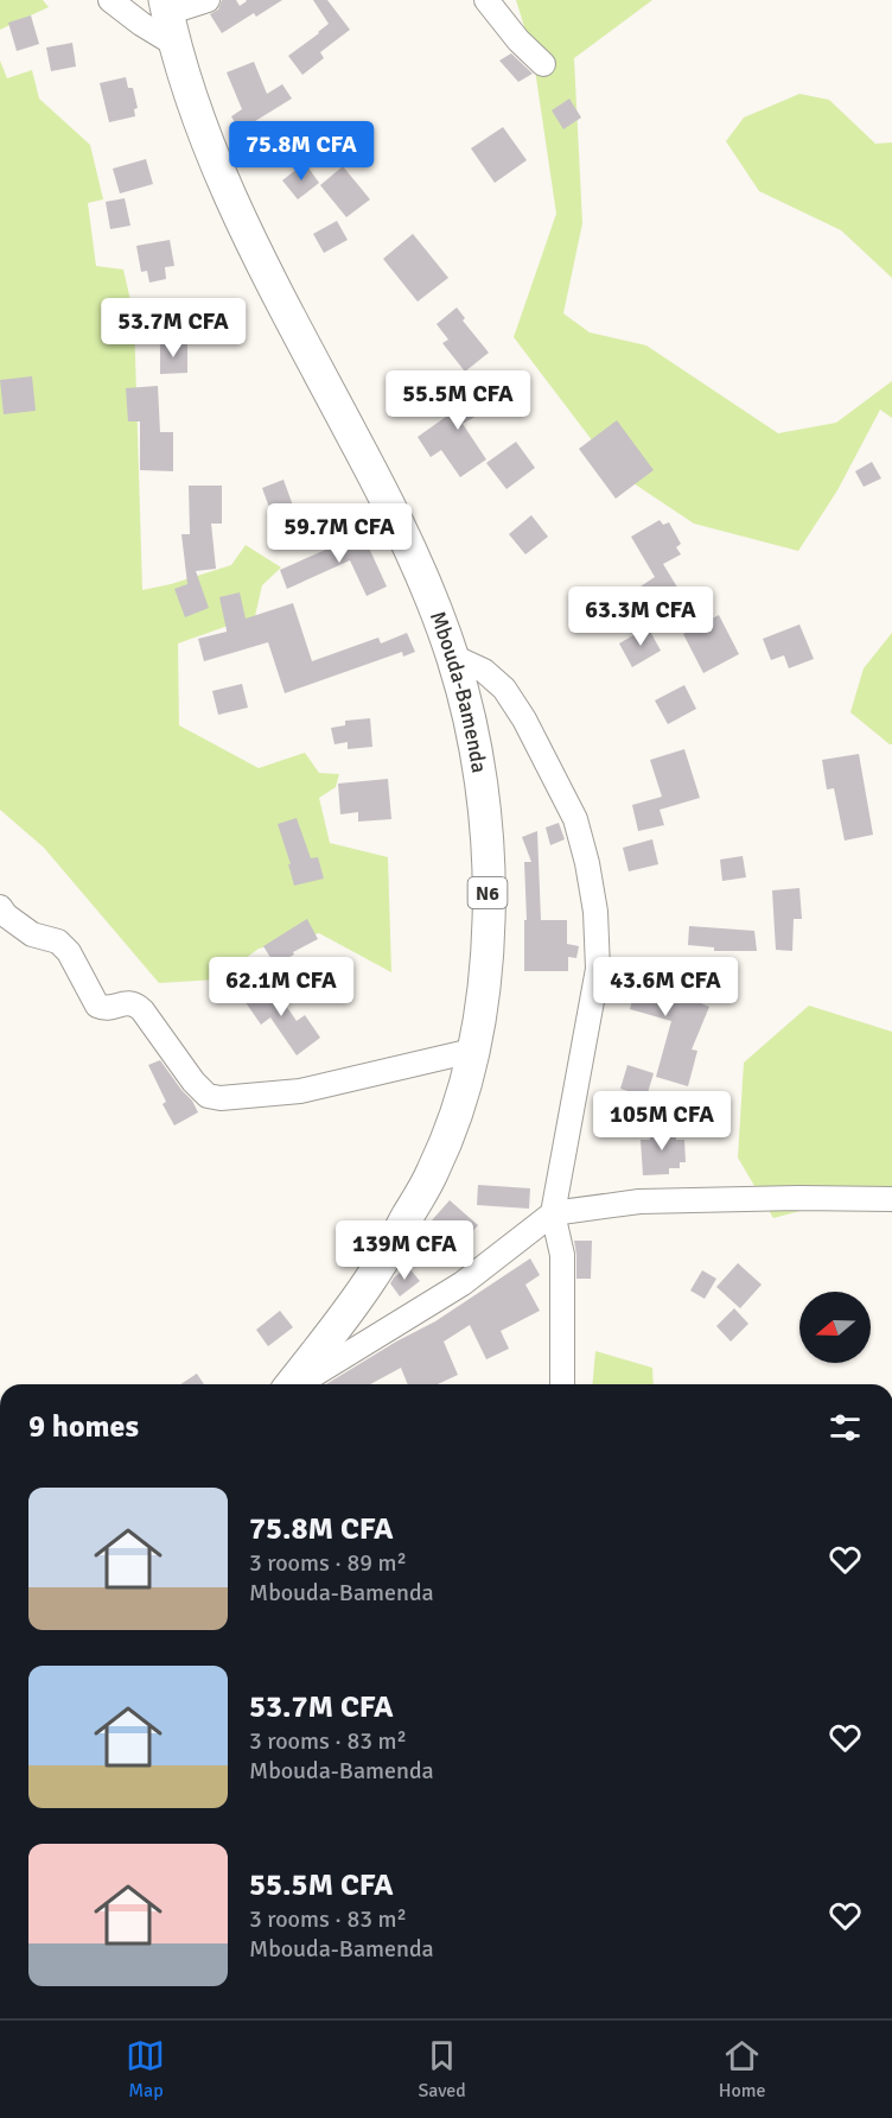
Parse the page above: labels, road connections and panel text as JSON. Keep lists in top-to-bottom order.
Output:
{
  "streets": {
    "highway": ["Mbouda-Bamenda", "N6"]
  },
  "north": "left",
  "page": {
    "price": [
      "75.8M CFA",
      "53.7M CFA",
      "55.5M CFA",
      "59.7M CFA",
      "63.3M CFA",
      "62.1M CFA",
      "43.6M CFA",
      "105M CFA",
      "139M CFA"
    ],
    "heading": "9 homes",
    "list": [
      {
        "name": "75.8M CFA",
        "note": "3 rooms · 89 m² · Mbouda-Bamenda"
      },
      {
        "name": "53.7M CFA",
        "note": "3 rooms · 83 m² · Mbouda-Bamenda"
      },
      {
        "name": "55.5M CFA",
        "note": "3 rooms · 83 m² · Mbouda-Bamenda"
      }
    ],
    "tabs": ["Map", "Saved", "Home"]
  }
}
